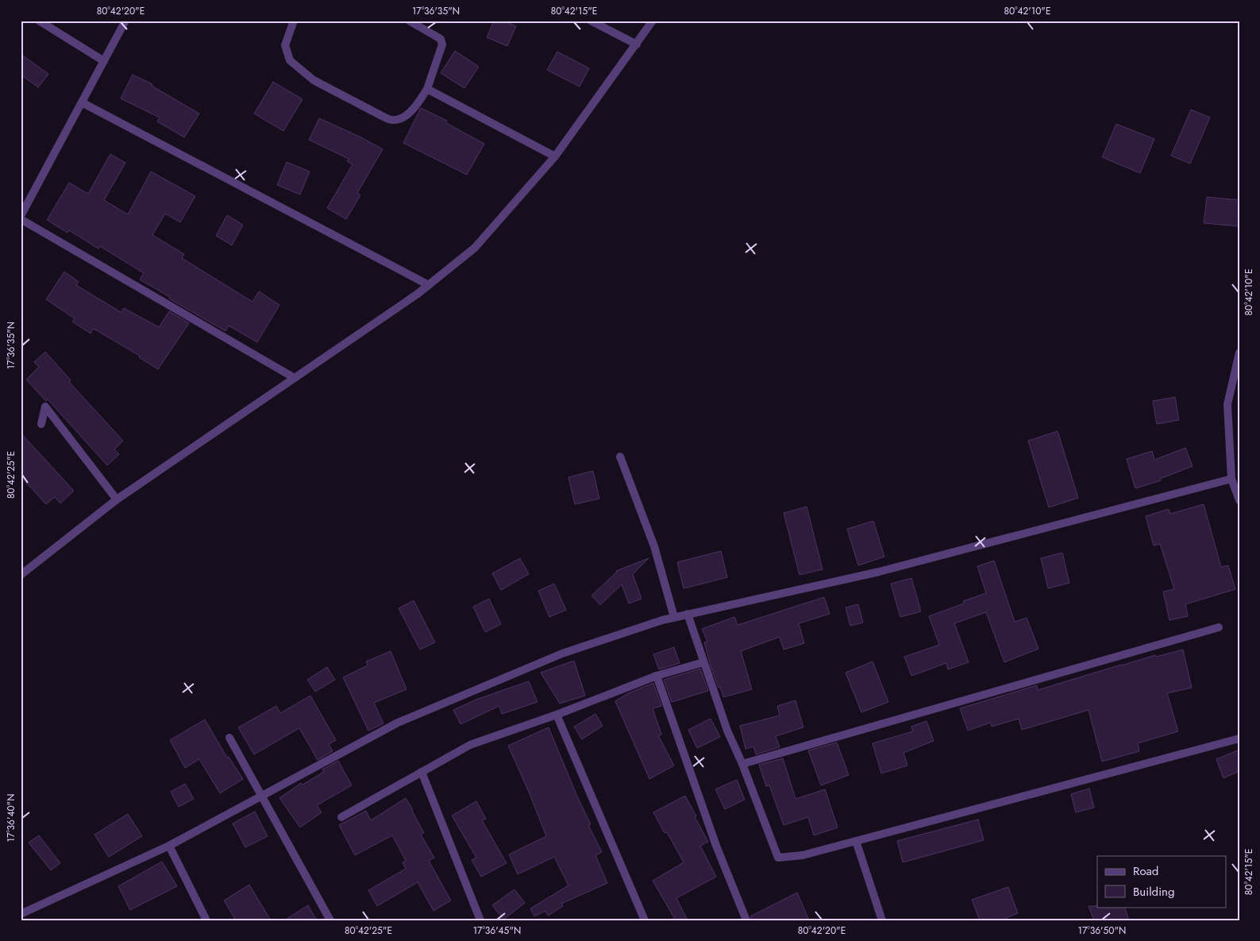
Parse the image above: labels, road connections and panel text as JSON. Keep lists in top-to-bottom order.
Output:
{
  "legend": ["Road", "Building"],
  "coordinates": [
    "80°42'20\"E",
    "17°36'35\"N",
    "80°42'15\"E",
    "80°42'10\"E",
    "80°42'25\"E",
    "17°36'40\"N",
    "17°36'45\"N",
    "17°36'50\"N"
  ]
}
